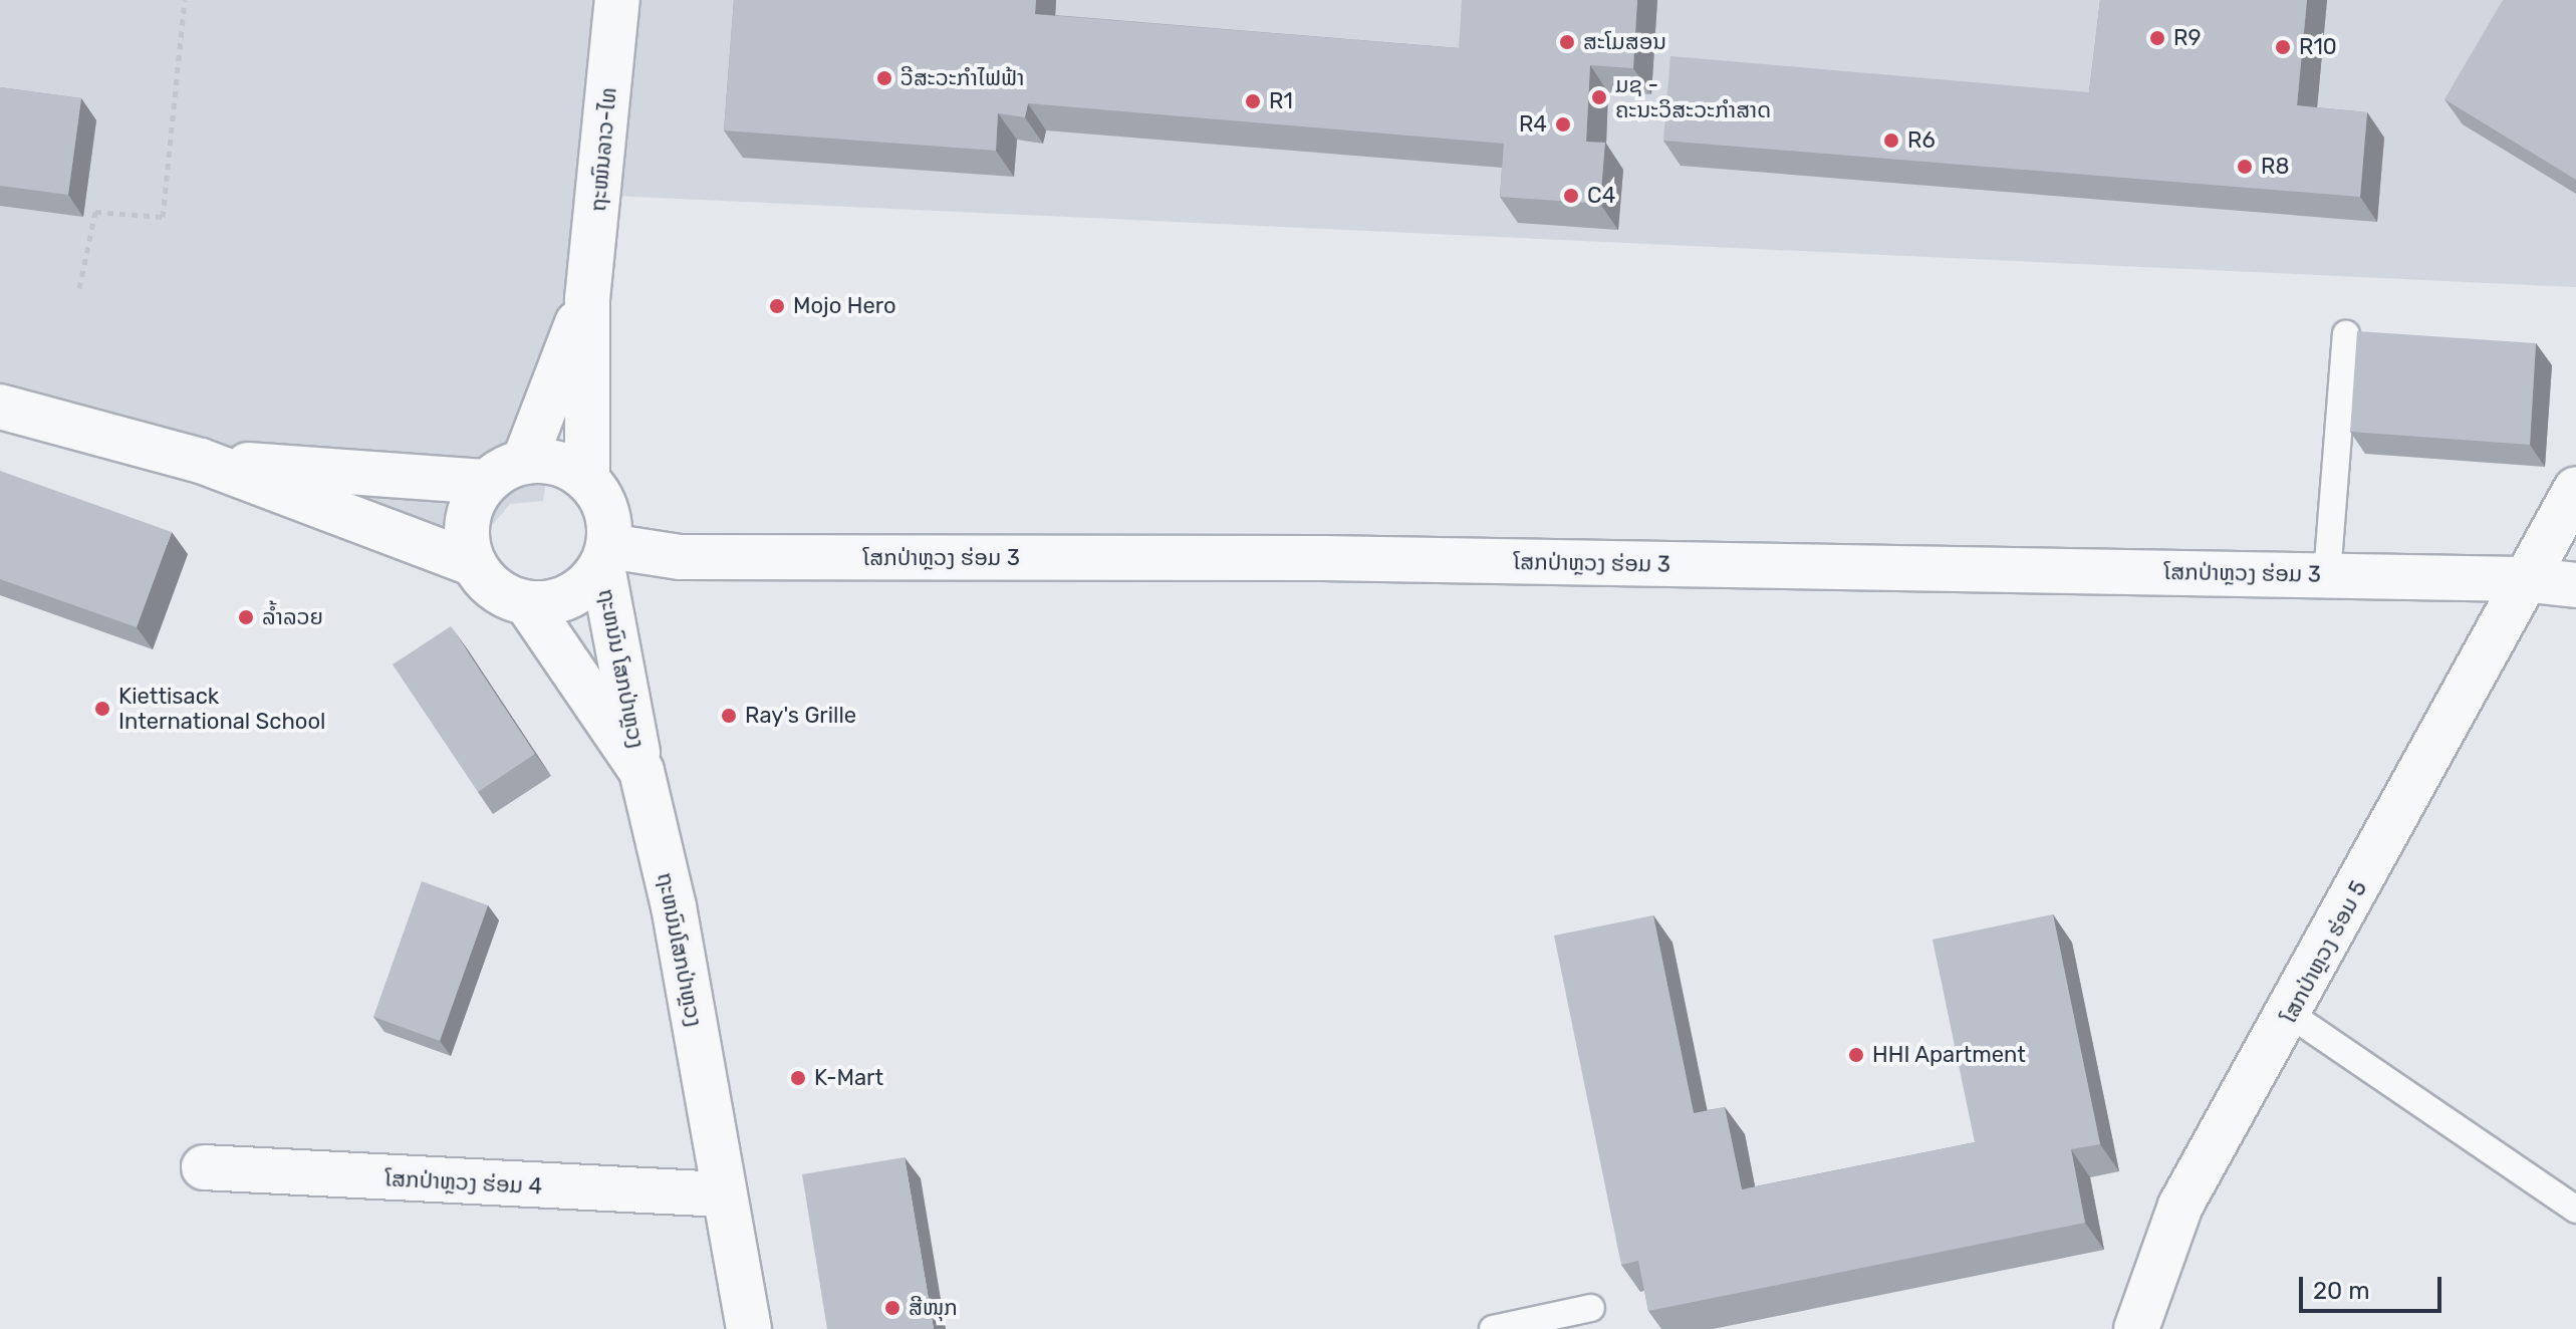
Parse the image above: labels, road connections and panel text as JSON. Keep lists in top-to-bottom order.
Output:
{
  "streets": {
    "street": [
      "ຖະໜົນລາວ-ໄທ",
      "ໂສກປ່າຫຼວງ ຮ່ອມ 3",
      "ຖະຫນົນ ໂສກປ່າຫຼວງ",
      "ຖະຫນົນໂສກປ່າຫຼວງ",
      "ໂສກປ່າຫຼວງ ຮ່ອມ 5",
      "ໂສກປ່າຫຼວງ ຮ່ອມ 4"
    ]
  },
  "crossings": [
    ["ຖະໜົນລາວ-ໄທ", "ໂສກປ່າຫຼວງ ຮ່ອມ 3"],
    ["ຖະໜົນລາວ-ໄທ", "ຖະຫນົນ ໂສກປ່າຫຼວງ"],
    ["ຖະໜົນລາວ-ໄທ", "ຖະຫນົນໂສກປ່າຫຼວງ"],
    ["ໂສກປ່າຫຼວງ ຮ່ອມ 3", "ຖະຫນົນ ໂສກປ່າຫຼວງ"],
    ["ໂສກປ່າຫຼວງ ຮ່ອມ 3", "ຖະຫນົນໂສກປ່າຫຼວງ"],
    ["ໂສກປ່າຫຼວງ ຮ່ອມ 3", "ໂສກປ່າຫຼວງ ຮ່ອມ 5"],
    ["ຖະຫນົນ ໂສກປ່າຫຼວງ", "ຖະຫນົນໂສກປ່າຫຼວງ"],
    ["ຖະຫນົນໂສກປ່າຫຼວງ", "ໂສກປ່າຫຼວງ ຮ່ອມ 4"]
  ],
  "places": [
    "R9",
    "ສະໂມສອນ",
    "R10",
    "ວີສະວະກຳໄຟຟ້າ",
    "ມຊ - ຄະນະວິສະວະກຳສາດ",
    "R1",
    "R4",
    "R6",
    "R8",
    "C4",
    "Mojo Hero",
    "ລ້ຳລວຍ",
    "Kiettisack International School",
    "Ray's Grille",
    "HHI Apartment",
    "K-Mart",
    "ສີໜຸກ"
  ],
  "scale_bar": "20 m"
}
